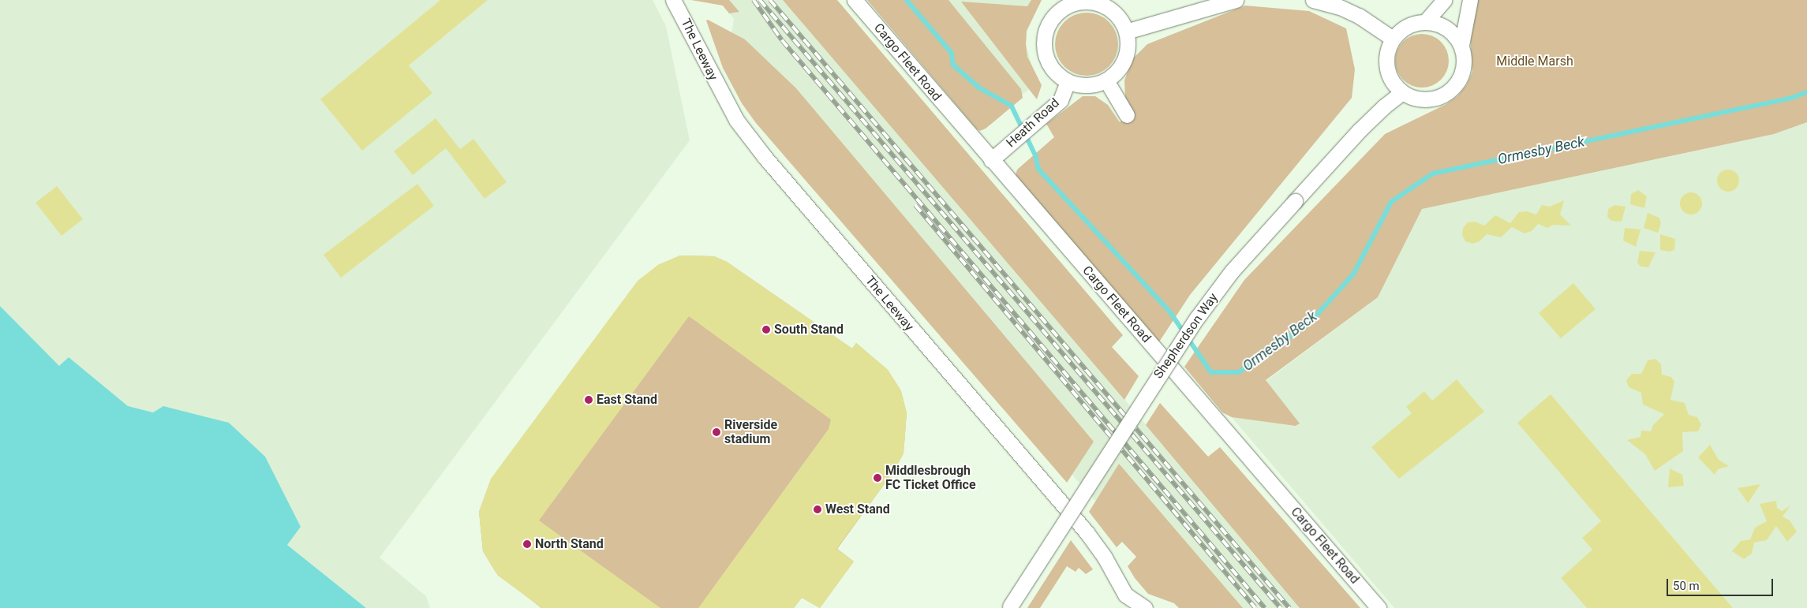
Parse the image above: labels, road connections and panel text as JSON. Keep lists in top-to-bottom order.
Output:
{
  "streets": {
    "street": [
      "The Leeway",
      "Cargo Fleet Road",
      "Heath Road",
      "Shepherdson Way"
    ]
  },
  "crossings": [
    ["Cargo Fleet Road", "Heath Road"]
  ],
  "water": ["Ormesby Beck"],
  "parks": ["Middle Marsh"],
  "places": [
    "South Stand",
    "East Stand",
    "Riverside stadium",
    "Middlesbrough FC Ticket Office",
    "West Stand",
    "North Stand"
  ],
  "scale_bar": "50 m"
}
